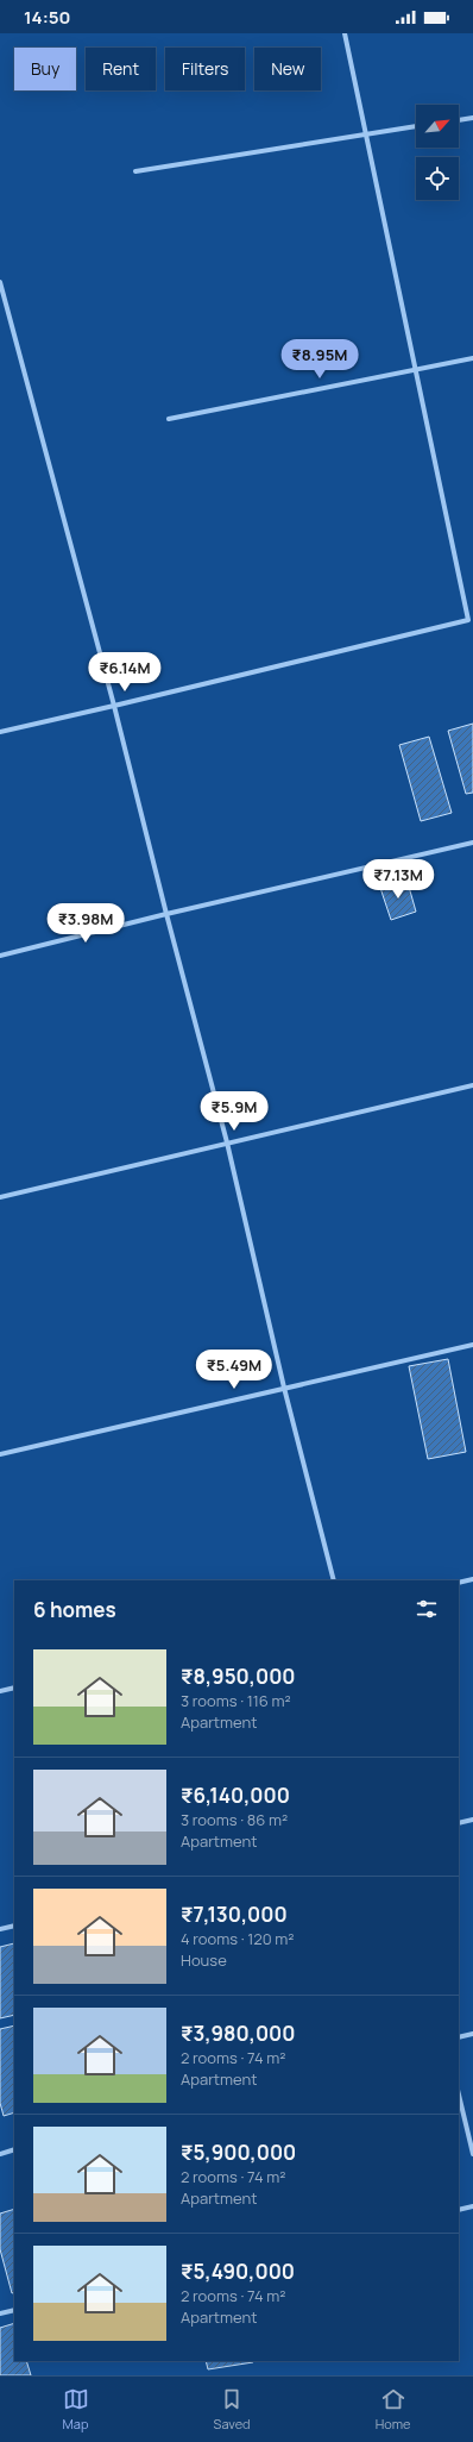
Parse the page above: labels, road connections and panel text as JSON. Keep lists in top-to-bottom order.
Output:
{
  "north": "top right",
  "page": {
    "status": "14:50",
    "chip": [
      "Buy",
      "Rent",
      "Filters",
      "New"
    ],
    "price": [
      "₹8.95M",
      "₹6.14M",
      "₹7.13M",
      "₹3.98M",
      "₹5.9M",
      "₹5.49M"
    ],
    "heading": "6 homes",
    "list": [
      {
        "name": "₹8,950,000",
        "note": "3 rooms · 116 m² · Apartment"
      },
      {
        "name": "₹6,140,000",
        "note": "3 rooms · 86 m² · Apartment"
      },
      {
        "name": "₹7,130,000",
        "note": "4 rooms · 120 m² · House"
      },
      {
        "name": "₹3,980,000",
        "note": "2 rooms · 74 m² · Apartment"
      },
      {
        "name": "₹5,900,000",
        "note": "2 rooms · 74 m² · Apartment"
      },
      {
        "name": "₹5,490,000",
        "note": "2 rooms · 74 m² · Apartment"
      }
    ],
    "tabs": ["Map", "Saved", "Home"]
  }
}
